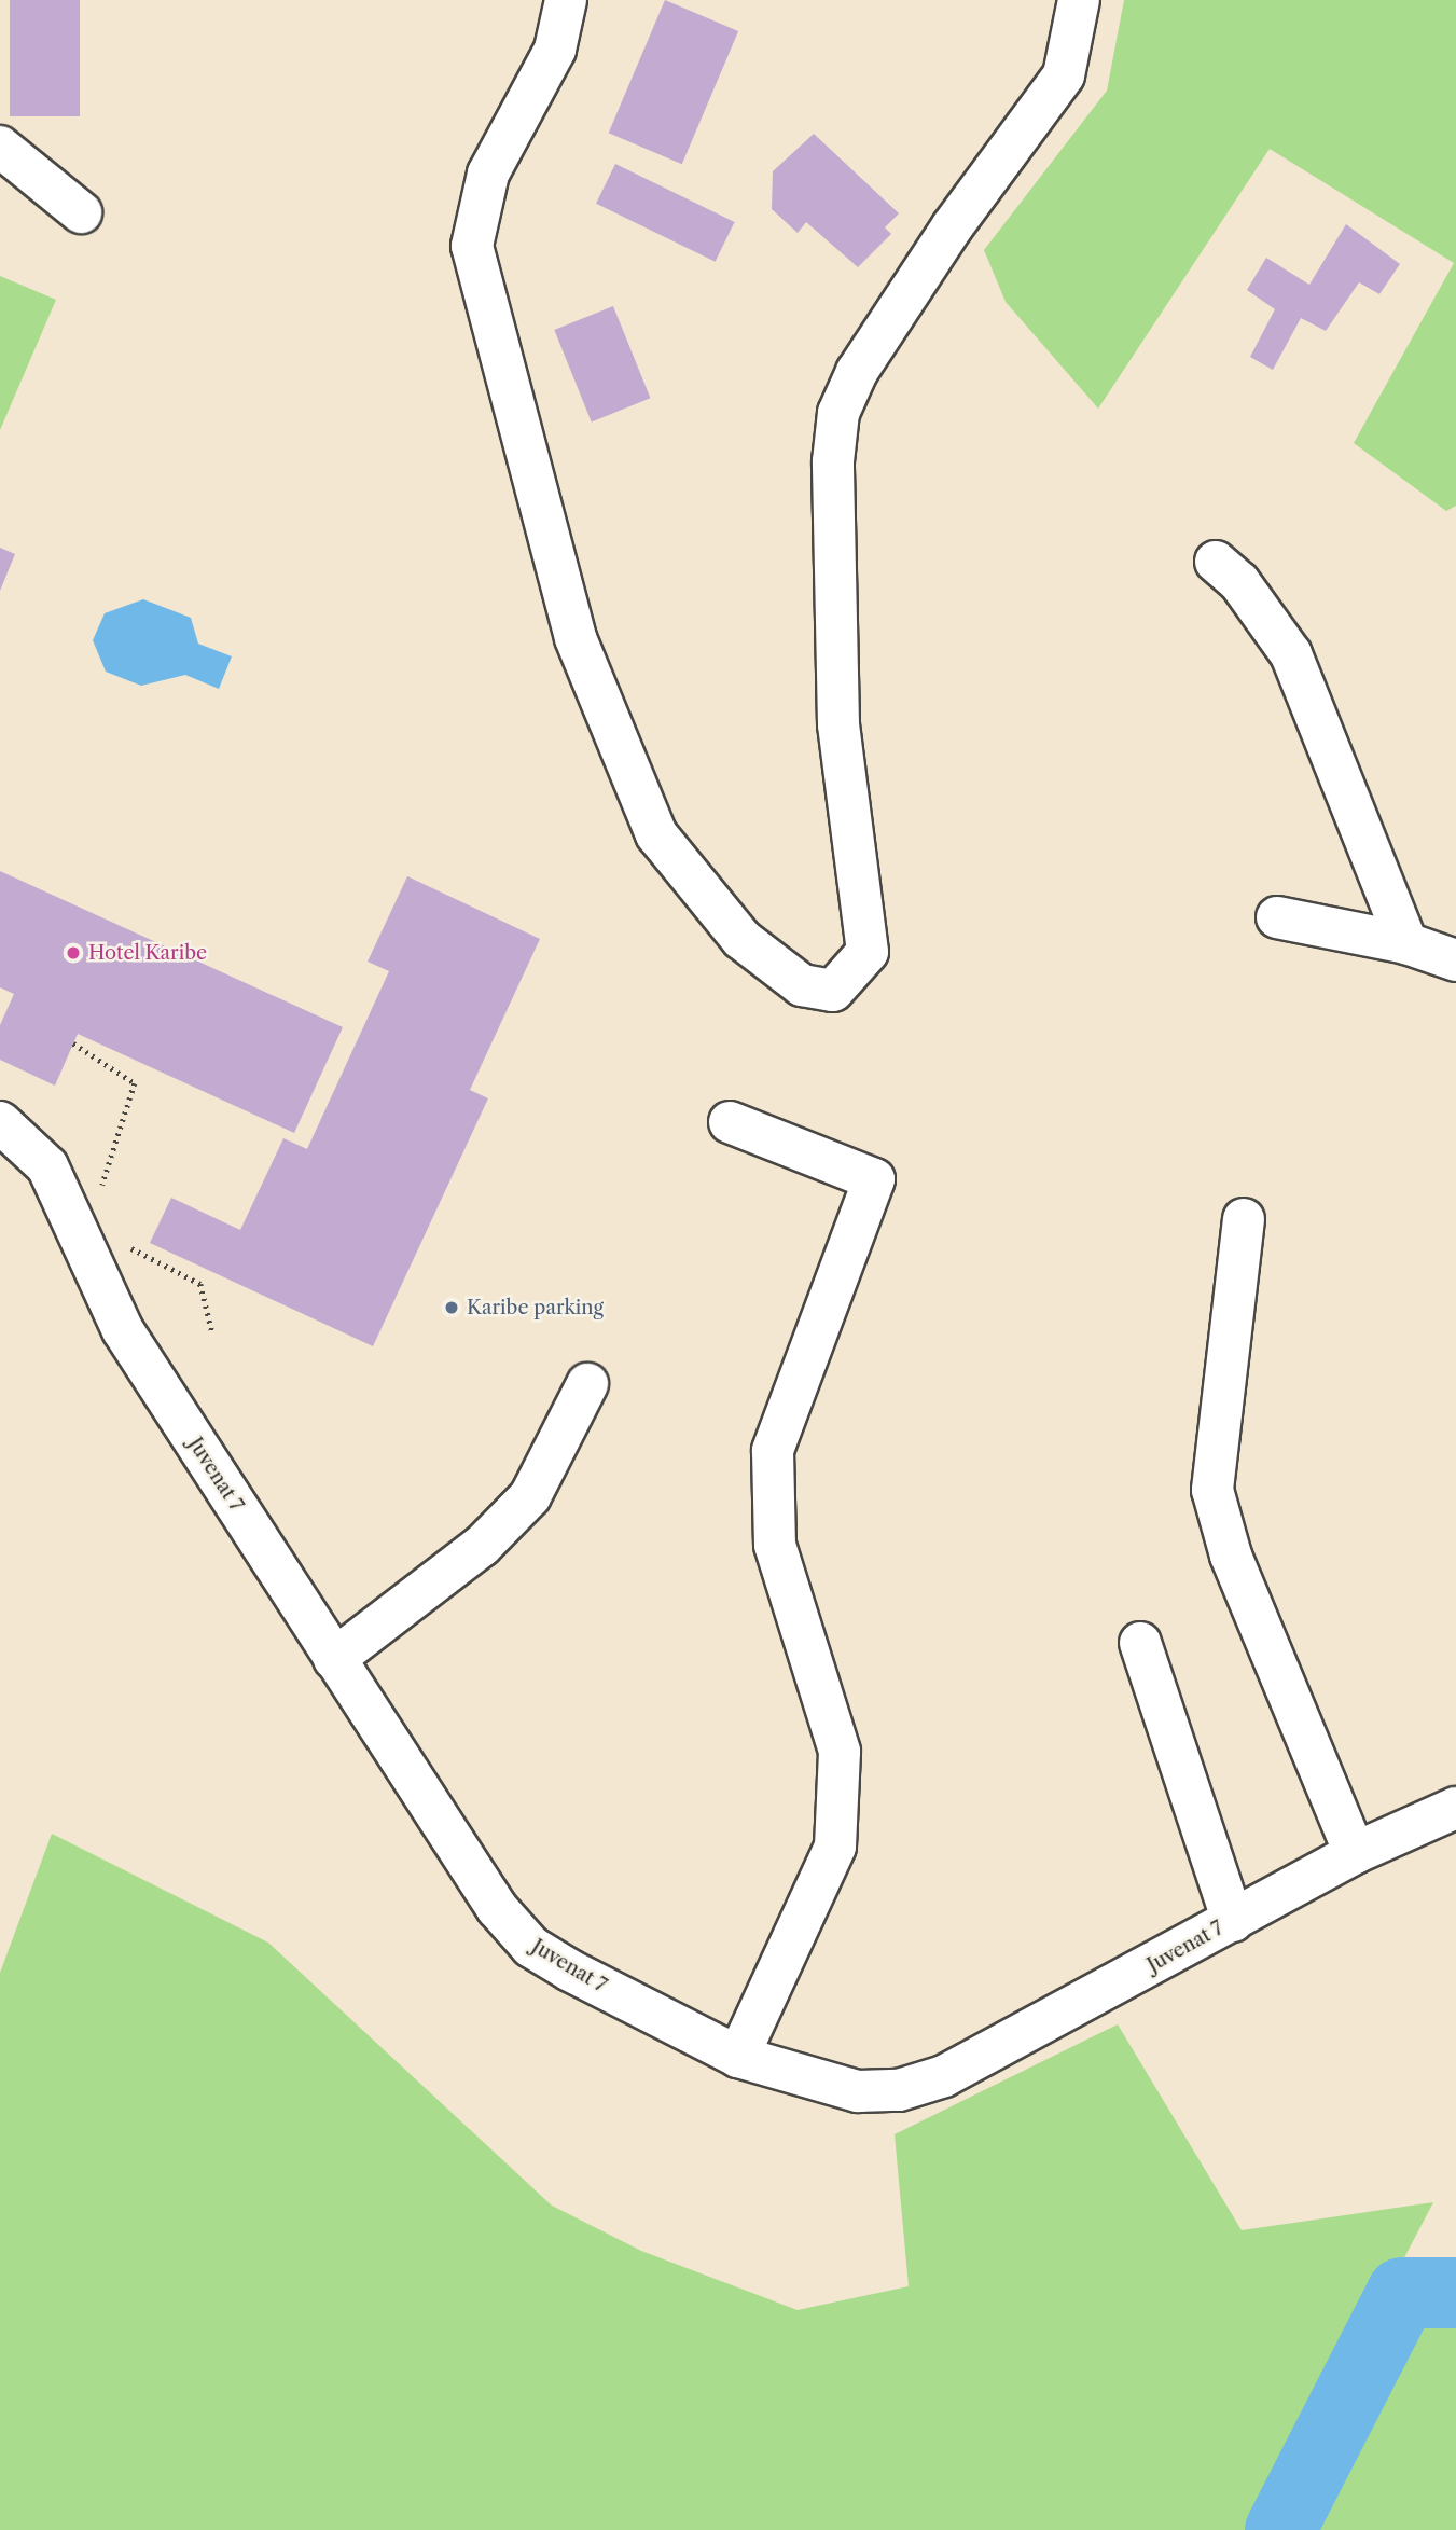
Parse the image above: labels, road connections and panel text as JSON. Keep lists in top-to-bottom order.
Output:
{
  "streets": {
    "street": ["Juvenat 7"]
  },
  "places": ["Hotel Karibe", "Karibe parking"]
}
